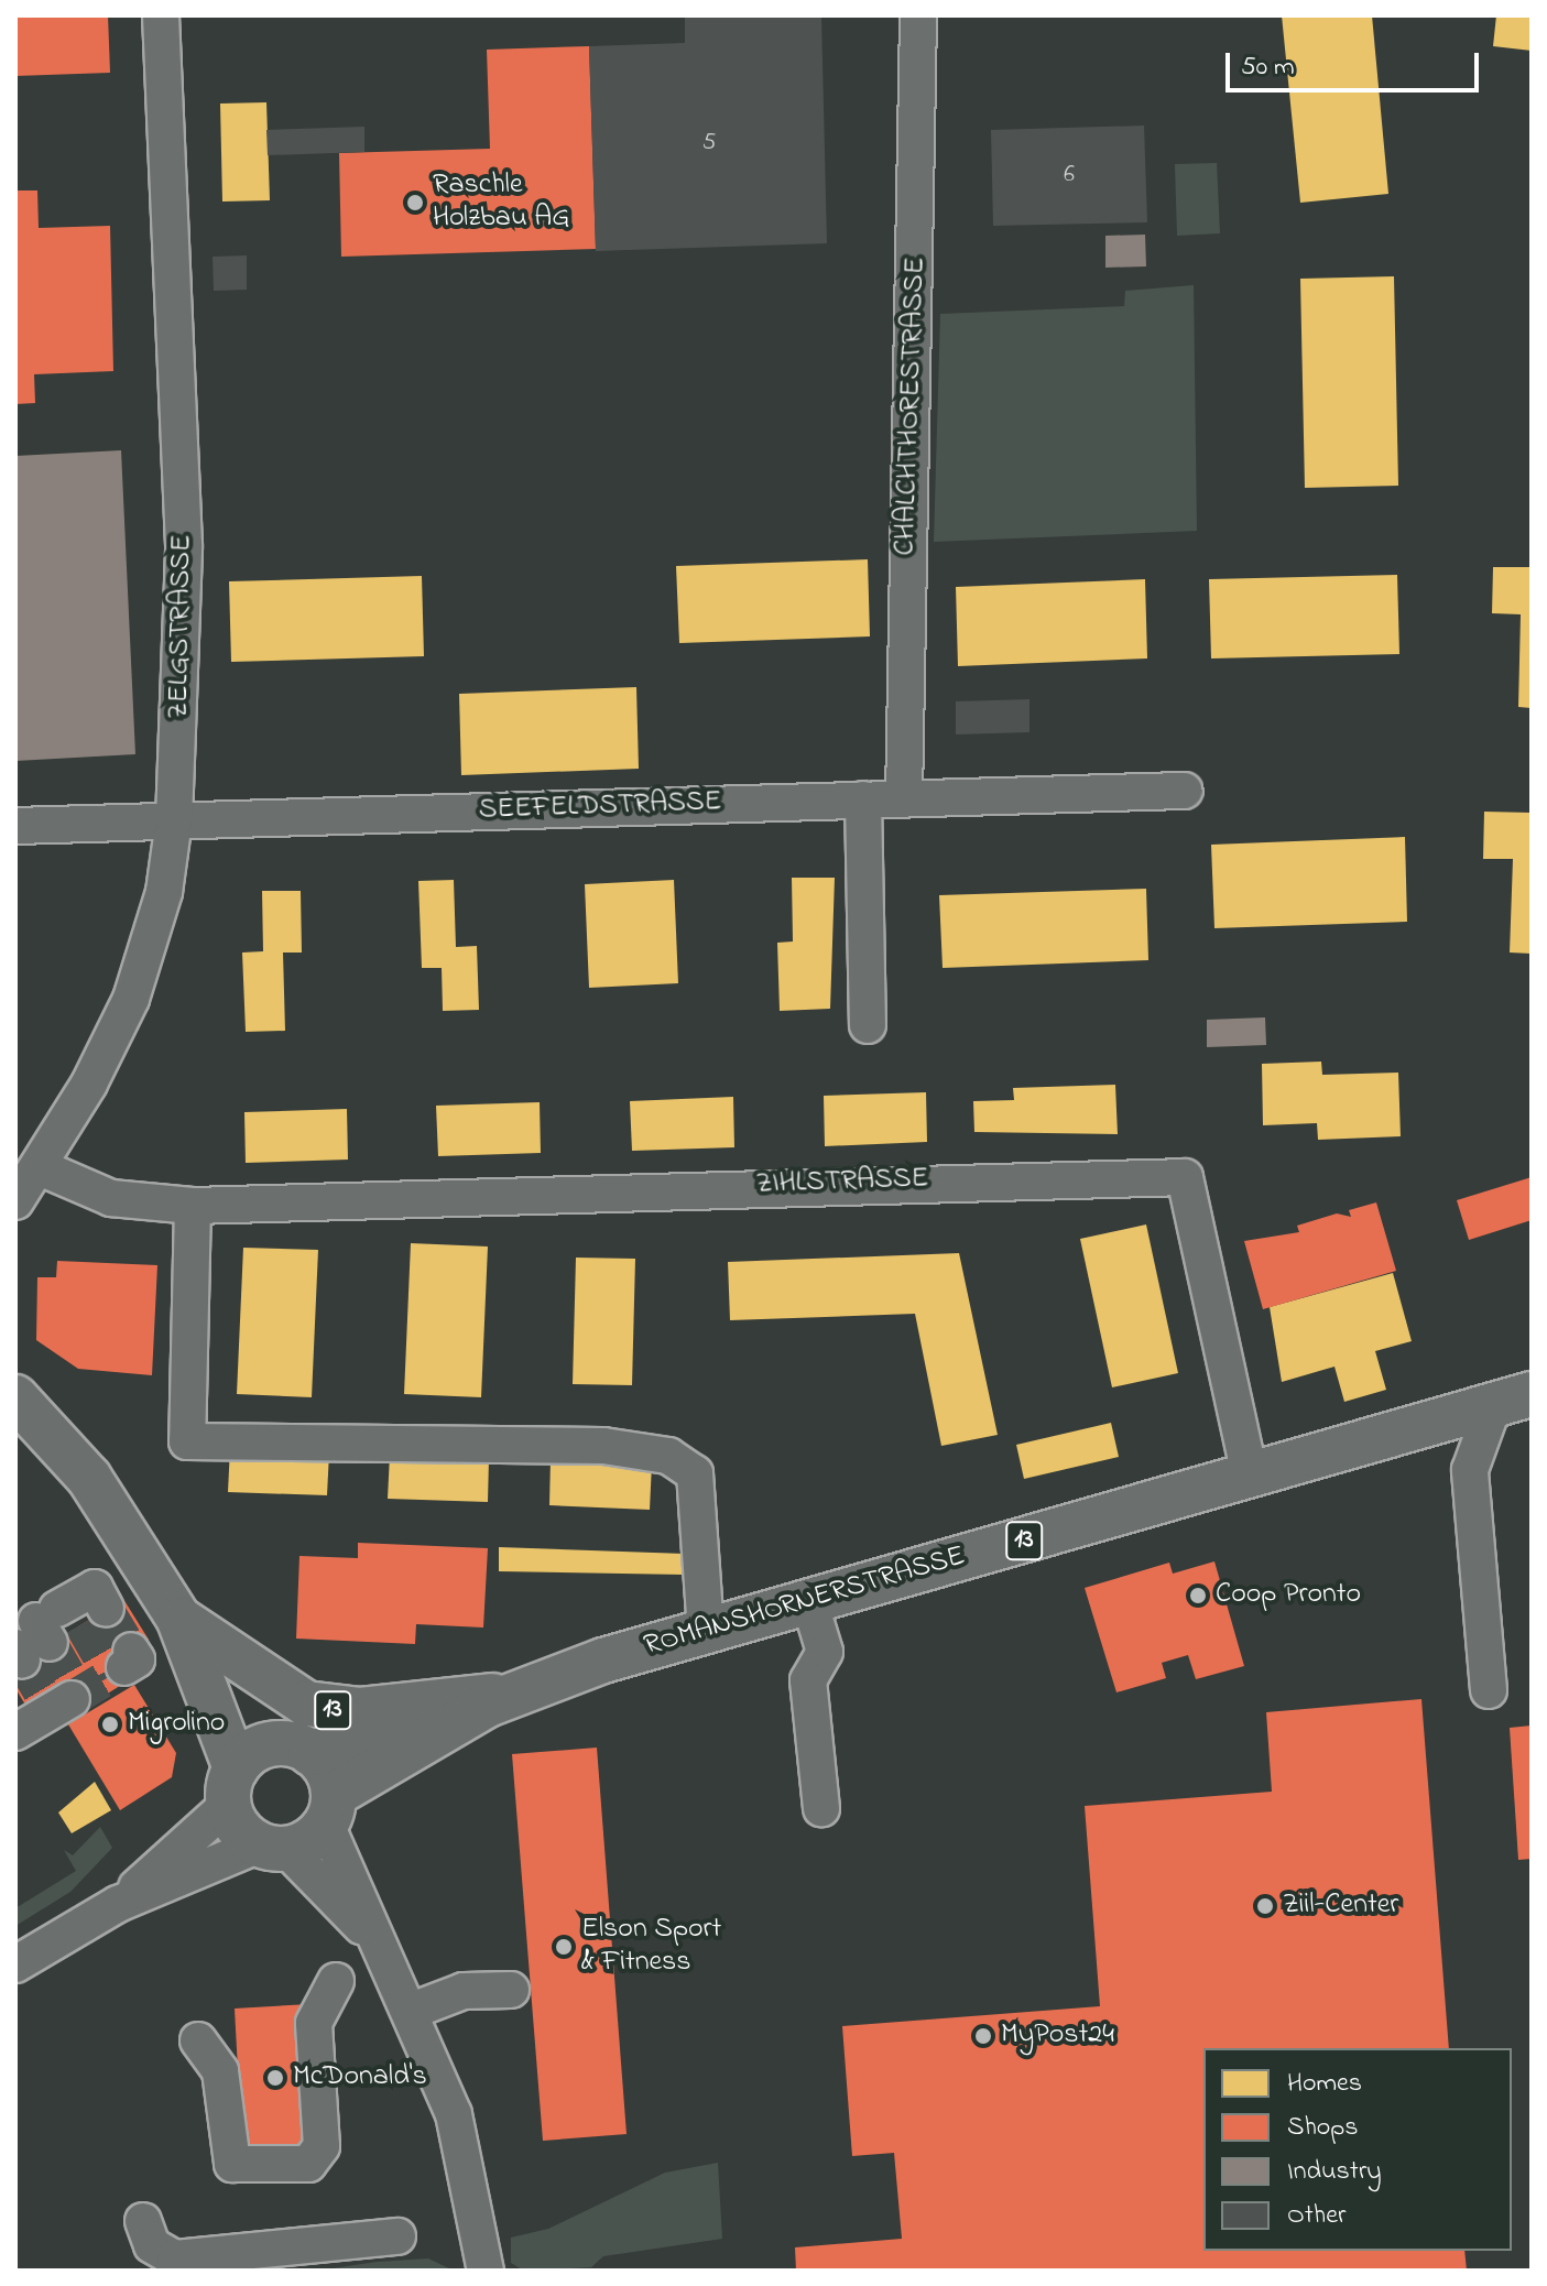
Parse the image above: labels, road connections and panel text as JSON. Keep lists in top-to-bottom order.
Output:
{
  "streets": {
    "main road": ["13", "ROMANSHORNERSTRASSE"],
    "street": [
      "CHALCHTHORESTRASSE",
      "ZELGSTRASSE",
      "SEEFELDSTRASSE",
      "ZIHLSTRASSE"
    ]
  },
  "crossings": [
    ["CHALCHTHORESTRASSE", "SEEFELDSTRASSE"],
    ["ZELGSTRASSE", "SEEFELDSTRASSE"],
    ["ZELGSTRASSE", "ZIHLSTRASSE"],
    ["ZIHLSTRASSE", "ROMANSHORNERSTRASSE"],
    ["13", "ROMANSHORNERSTRASSE"]
  ],
  "places": [
    "Raschle Holzbau AG",
    "Coop Pronto",
    "Migrolino",
    "Ziil-Center",
    "Elson Sport & Fitness",
    "MyPost24",
    "McDonald's"
  ],
  "house_numbers": ["5", "6"],
  "legend": [
    "Homes",
    "Shops",
    "Industry",
    "Other"
  ],
  "scale_bar": "50 m"
}
